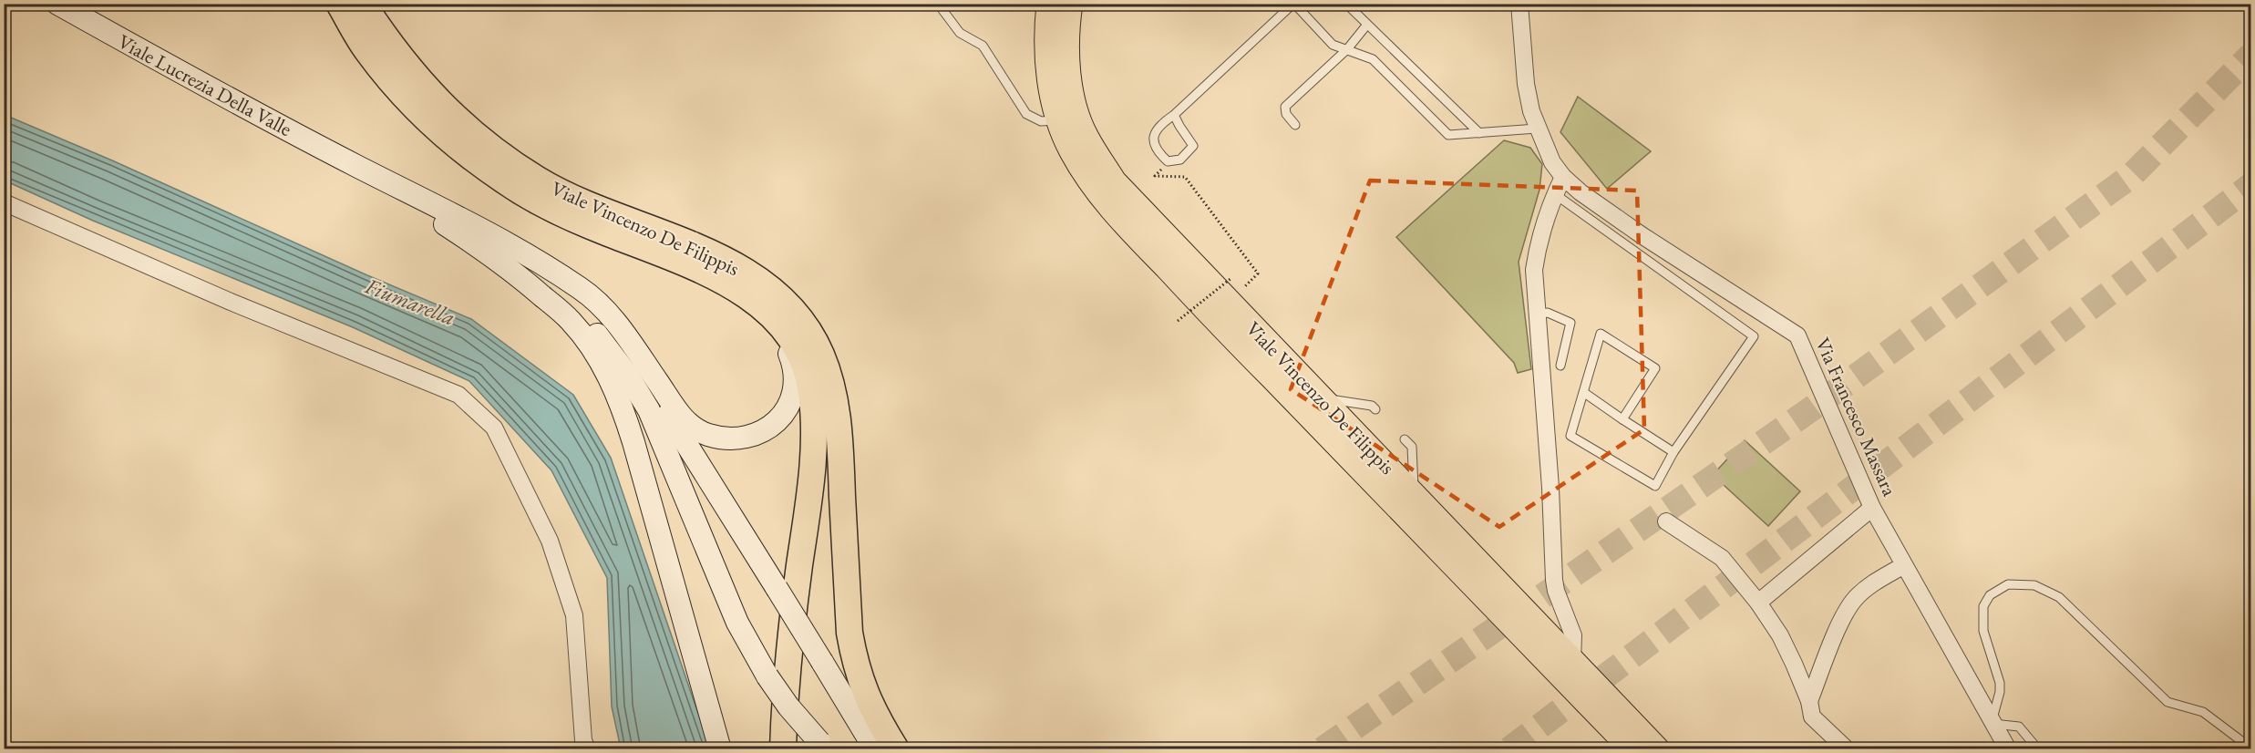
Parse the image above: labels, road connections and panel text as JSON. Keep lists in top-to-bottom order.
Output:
{
  "streets": {
    "highway": ["Viale Vincenzo De Filippis"],
    "main road": ["Viale Lucrezia Della Valle"],
    "street": ["Via Francesco Massara"]
  },
  "water": ["Fiumarella"]
}
